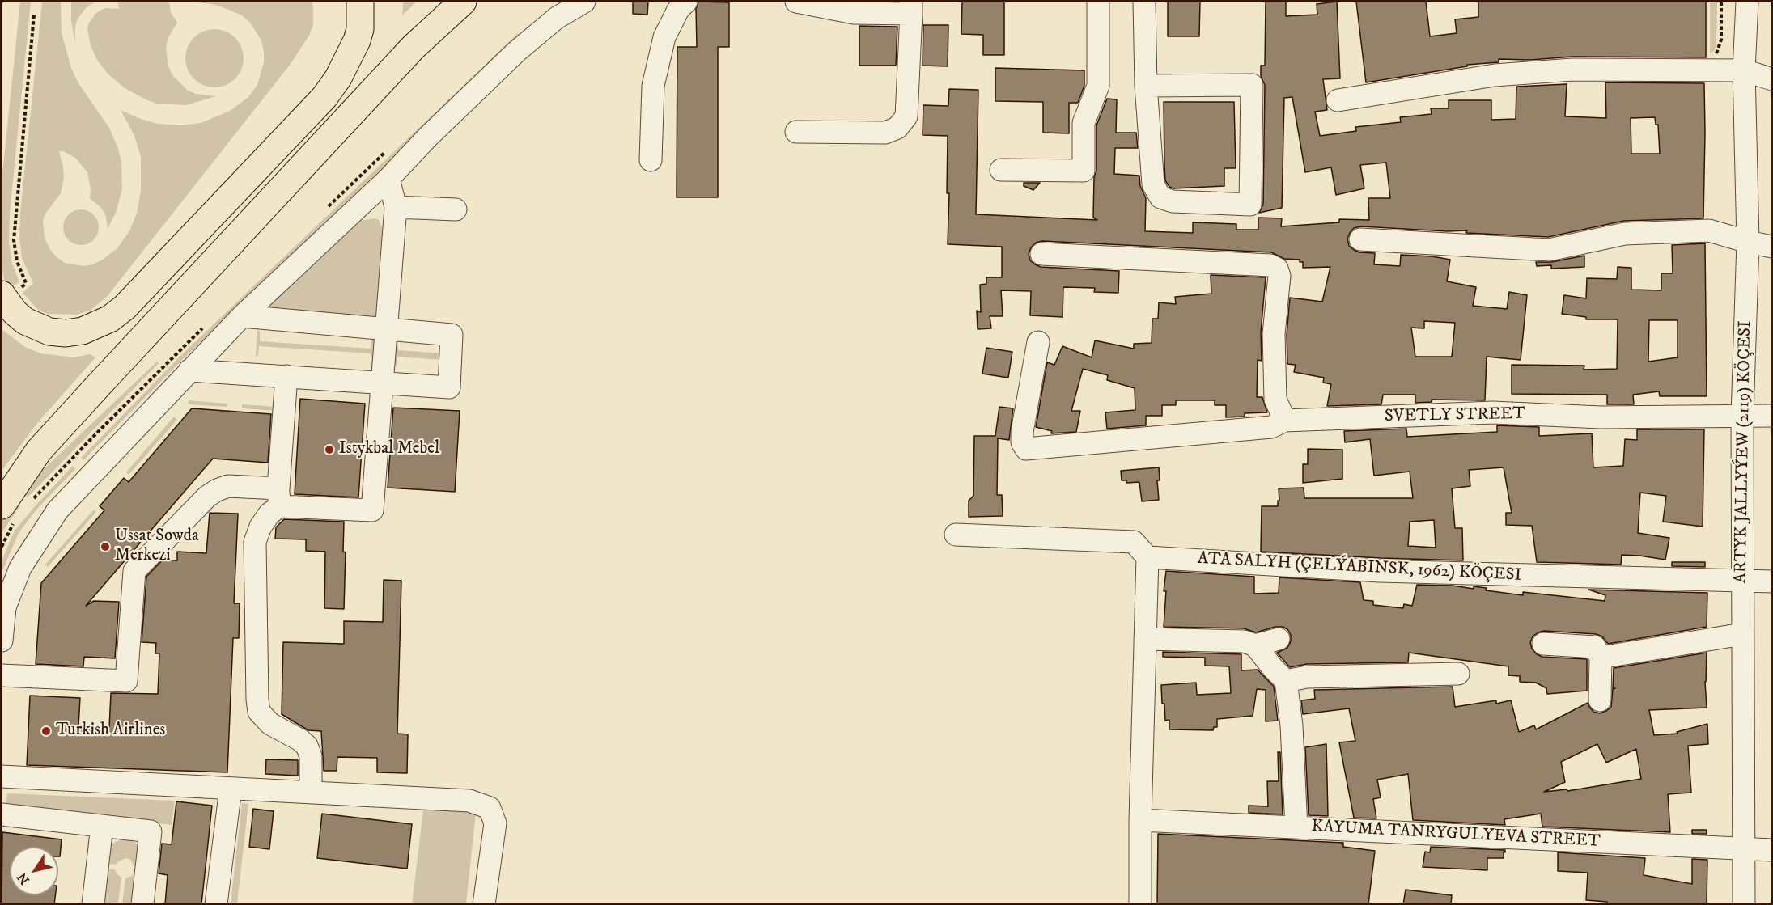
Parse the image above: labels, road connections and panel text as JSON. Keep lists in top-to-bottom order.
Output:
{
  "streets": {
    "street": [
      "SVETLY STREET",
      "ARTYK JALLYÝEW (2119) KÖÇESI",
      "ATA SALYH (ÇELÝABINSK, 1962) KÖÇESI",
      "KAYUMA TANRYGULYEVA STREET"
    ]
  },
  "crossings": [
    ["SVETLY STREET", "ARTYK JALLYÝEW (2119) KÖÇESI"],
    ["ARTYK JALLYÝEW (2119) KÖÇESI", "ATA SALYH (ÇELÝABINSK, 1962) KÖÇESI"],
    ["ARTYK JALLYÝEW (2119) KÖÇESI", "KAYUMA TANRYGULYEVA STREET"]
  ],
  "places": ["Istykbal Mebel", "Ussat Sowda Merkezi", "Turkish Airlines"],
  "north": "bottom left"
}
